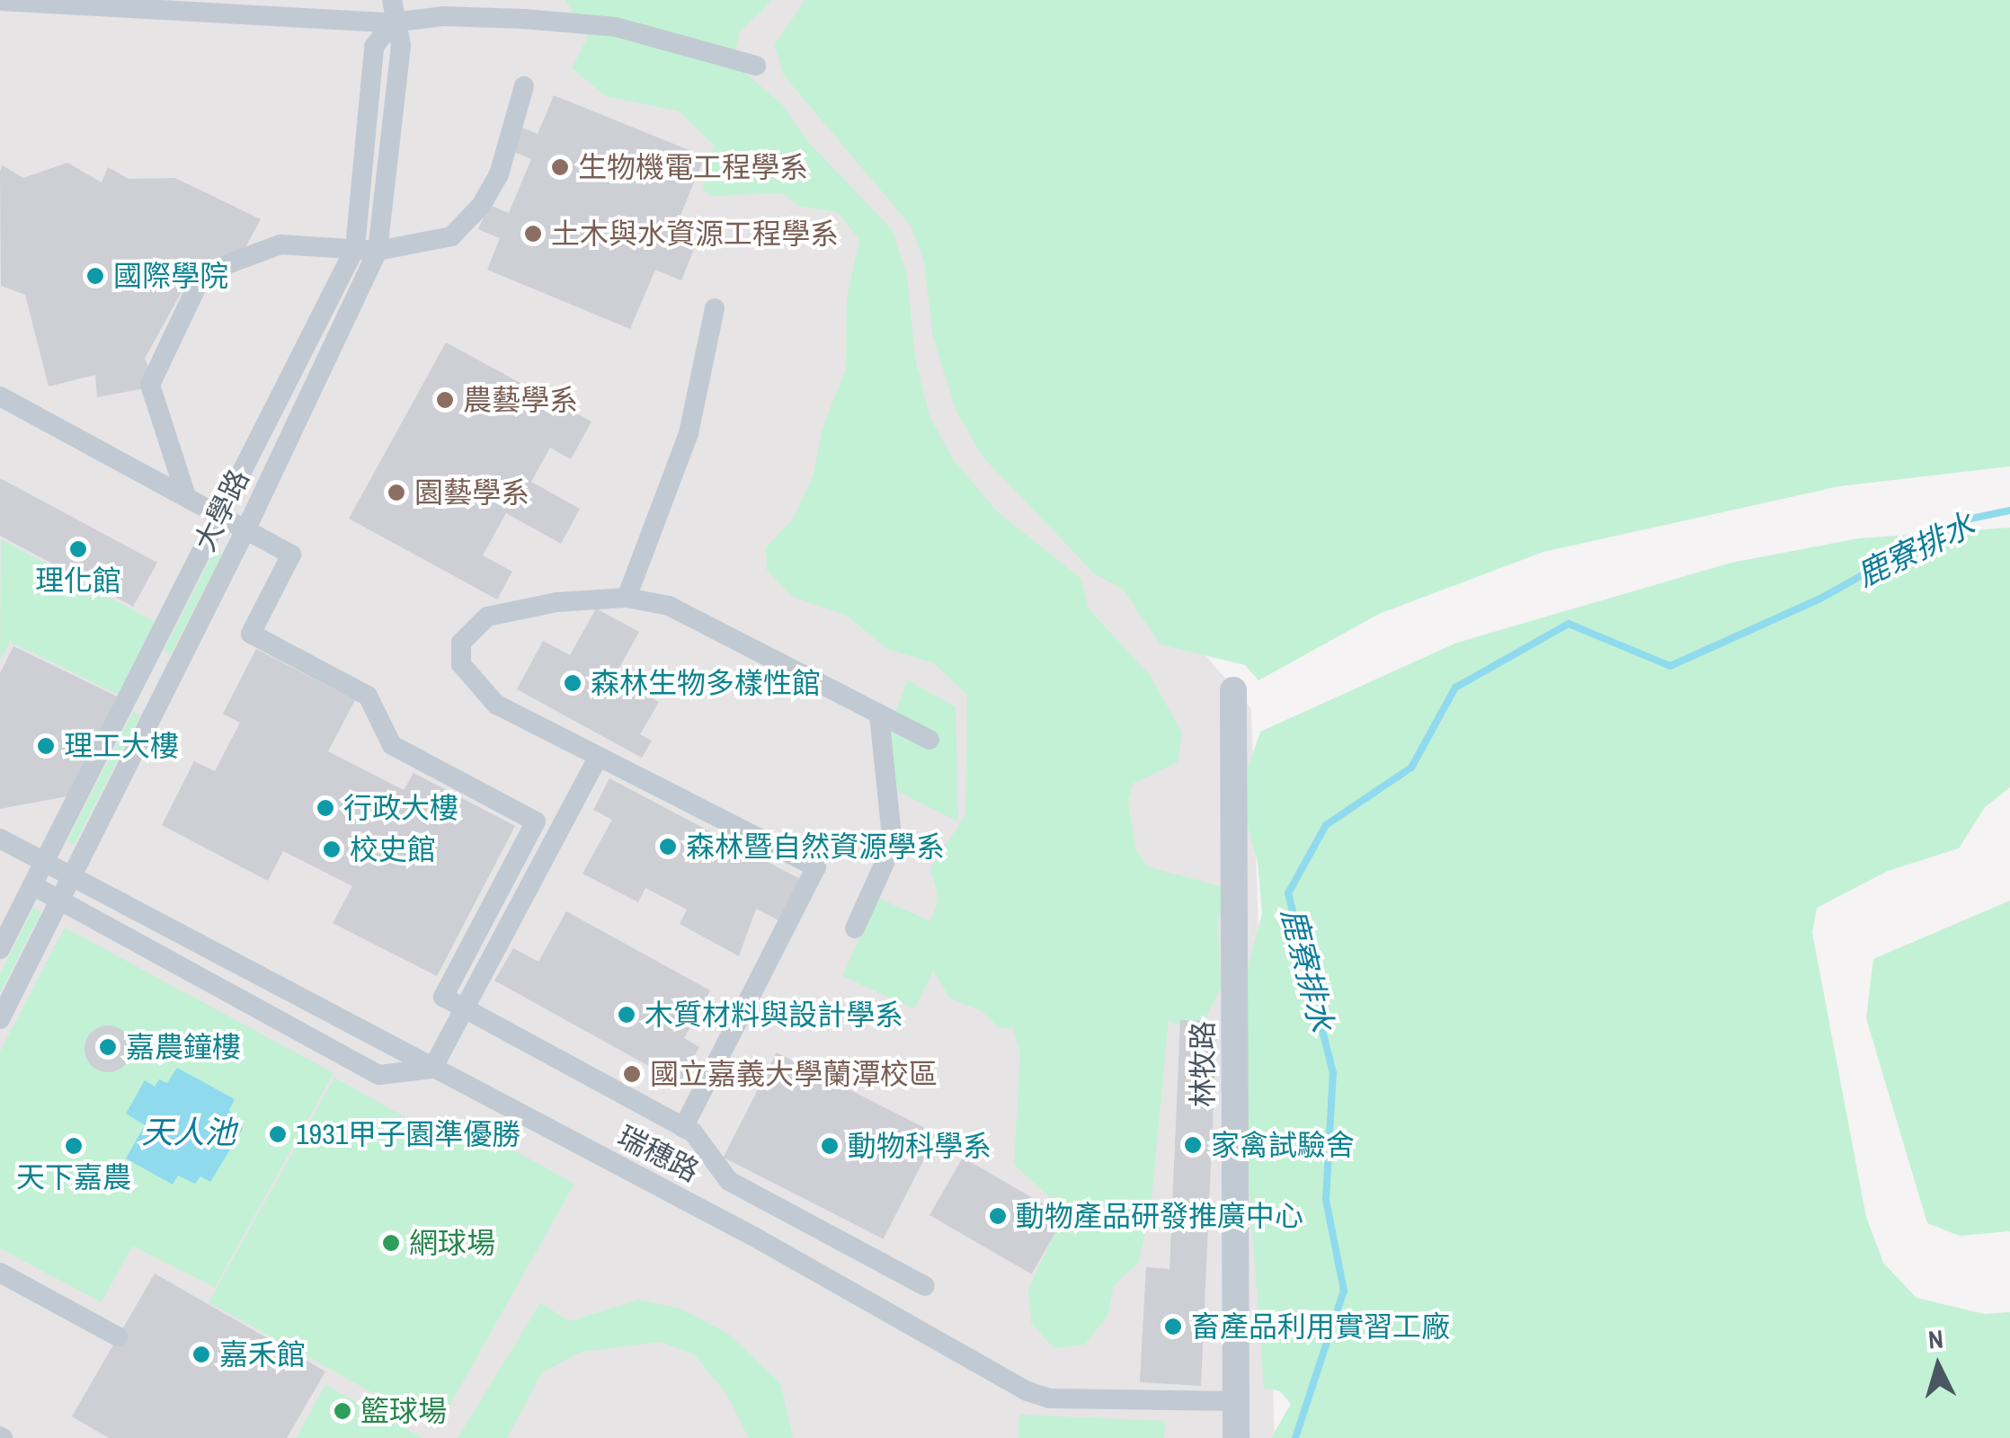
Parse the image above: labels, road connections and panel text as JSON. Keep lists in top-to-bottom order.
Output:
{
  "streets": {
    "street": ["大學路", "林牧路", "瑞穗路"]
  },
  "crossings": [
    ["大學路", "瑞穗路"],
    ["林牧路", "瑞穗路"]
  ],
  "water": ["鹿寮排水", "天人池"],
  "places": [
    "生物機電工程學系",
    "土木與水資源工程學系",
    "國際學院",
    "農藝學系",
    "園藝學系",
    "理化館",
    "森林生物多樣性館",
    "理工大樓",
    "行政大樓",
    "森林暨自然資源學系",
    "校史館",
    "木質材料與設計學系",
    "嘉農鐘樓",
    "國立嘉義大學蘭潭校區",
    "1931甲子園準優勝",
    "家禽試驗舍",
    "天下嘉農",
    "動物科學系",
    "動物產品研發推廣中心",
    "網球場",
    "畜產品利用實習工廠",
    "嘉禾館",
    "籃球場"
  ],
  "north": "top"
}
